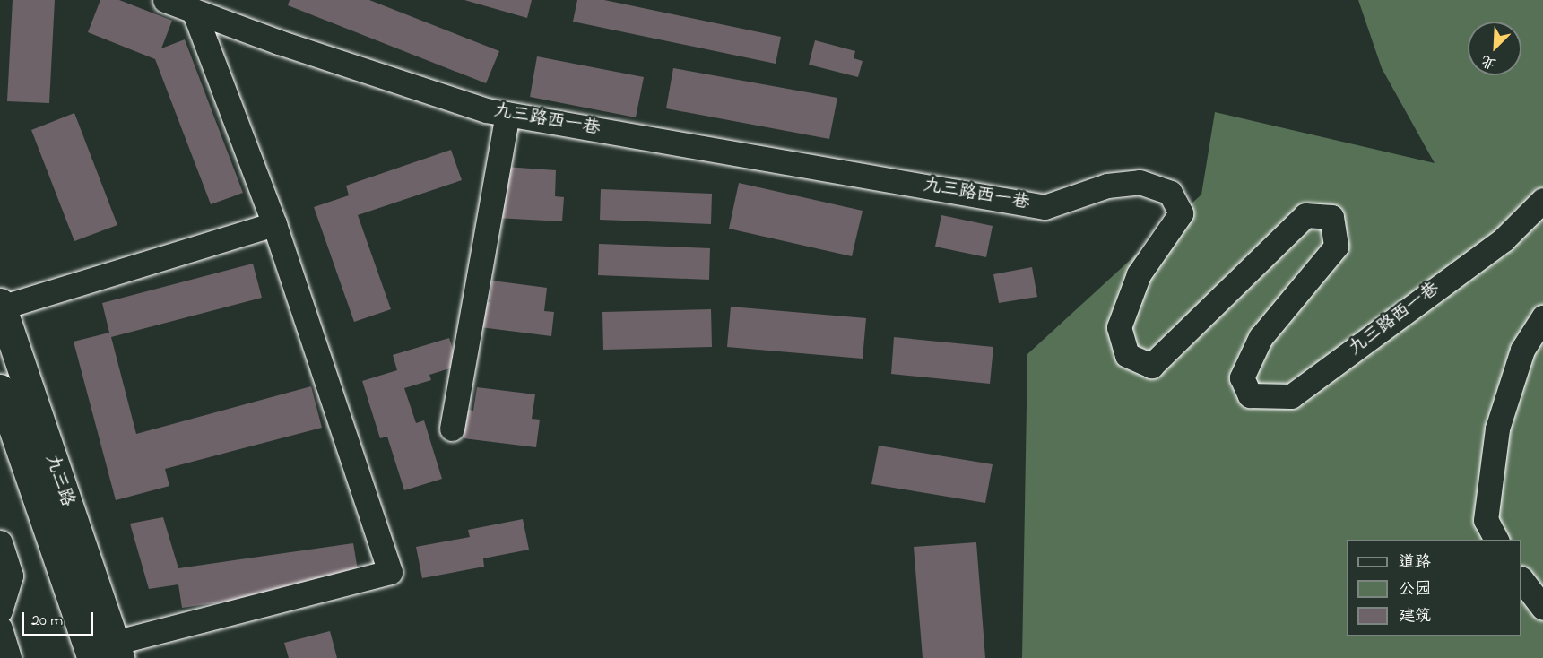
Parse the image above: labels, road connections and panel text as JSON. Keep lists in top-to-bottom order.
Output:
{
  "streets": {
    "highway": ["九三路"],
    "street": ["九三路西一巷"]
  },
  "legend": ["道路", "公园", "建筑"],
  "scale_bar": "20 m",
  "north": "bottom left"
}
